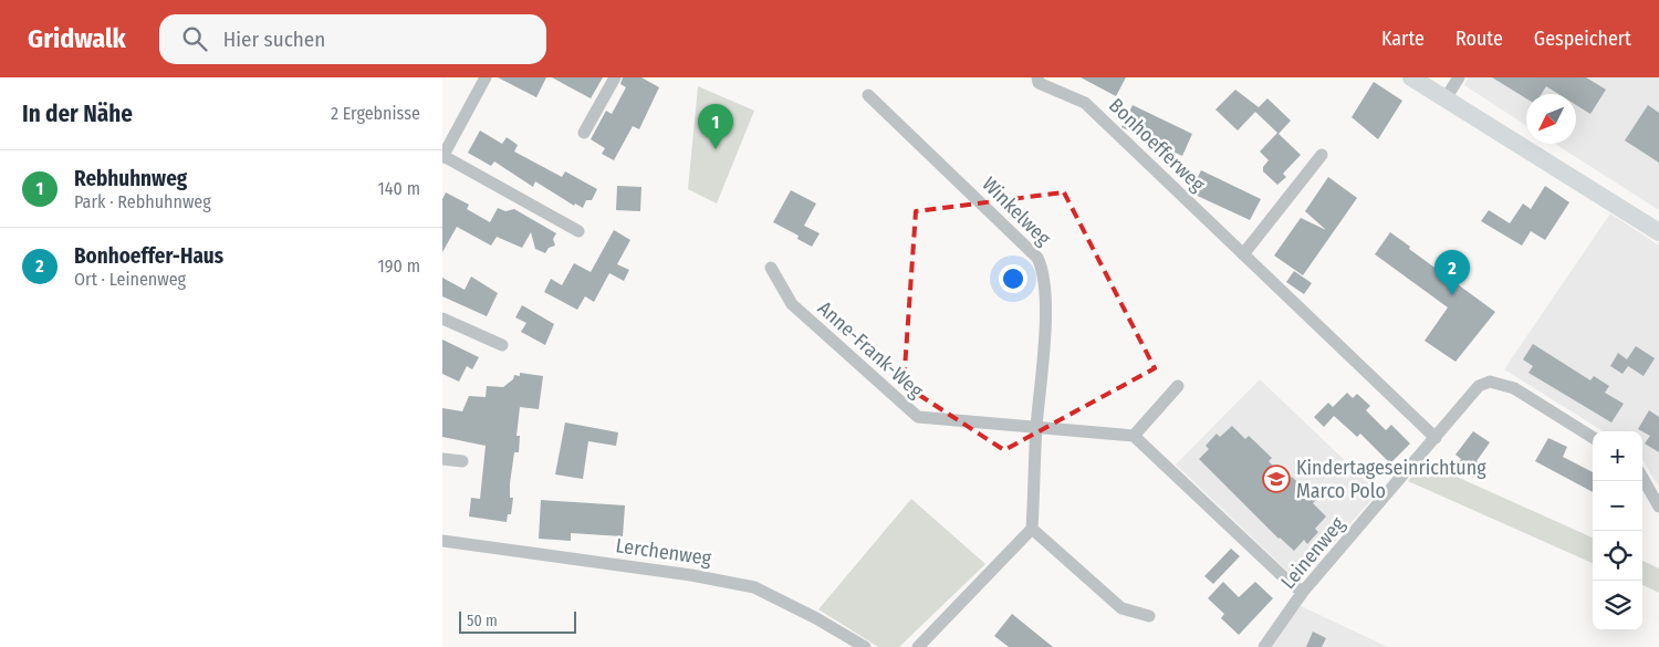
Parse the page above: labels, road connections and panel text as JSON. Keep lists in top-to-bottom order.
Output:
{
  "streets": {
    "street": [
      "Bonhoefferweg",
      "Winkelweg",
      "Anne-Frank-Weg",
      "Lerchenweg",
      "Leinenweg"
    ]
  },
  "crossings": [
    ["Bonhoefferweg", "Leinenweg"],
    ["Winkelweg", "Anne-Frank-Weg"]
  ],
  "places": {
    "school or university": ["Kindertageseinrichtung Marco Polo"]
  },
  "scale_bar": "50 m",
  "north": "bottom left",
  "page": {
    "header": "Gridwalk",
    "search": "Hier suchen",
    "nav": ["Karte", "Route", "Gespeichert"],
    "heading": ["In der Nähe", "2 Ergebnisse"],
    "pins": ["1", "2"],
    "list": [
      {
        "mark": "1",
        "name": "Rebhuhnweg",
        "note": "Park · Rebhuhnweg",
        "value": "140 m"
      },
      {
        "mark": "2",
        "name": "Bonhoeffer-Haus",
        "note": "Ort · Leinenweg",
        "value": "190 m"
      }
    ],
    "map_buttons": ["+", "−"],
    "scale": "50 m"
  }
}
